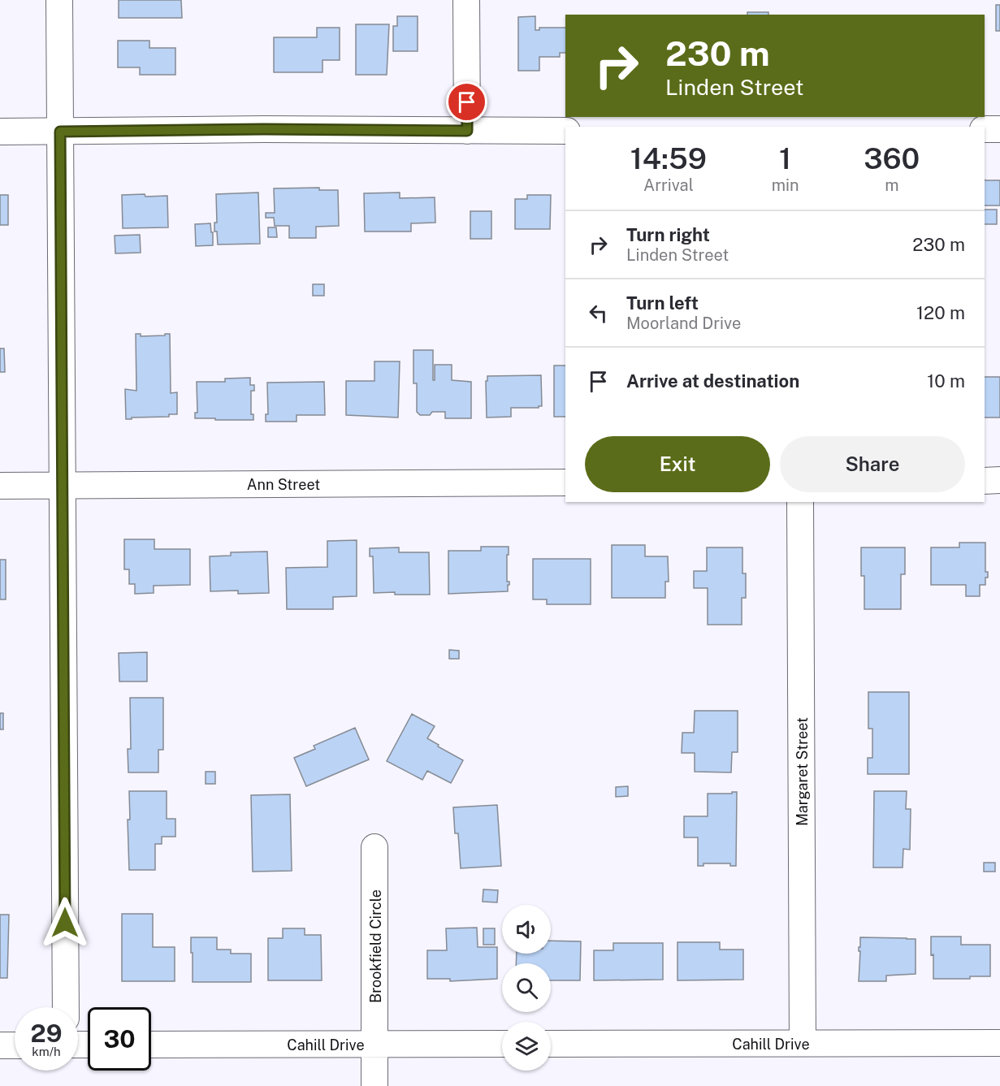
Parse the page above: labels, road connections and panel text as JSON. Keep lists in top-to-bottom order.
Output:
{
  "streets": {
    "street": [
      "Ann Street",
      "Margaret Street",
      "Brookfield Circle",
      "Cahill Drive"
    ]
  },
  "crossings": [
    ["Margaret Street", "Cahill Drive"],
    ["Brookfield Circle", "Cahill Drive"]
  ],
  "page": {
    "turn": ["230 m", "Linden Street"],
    "eta": [
      "14:59",
      "Arrival",
      "1",
      "min",
      "360",
      "m"
    ],
    "list": [
      {
        "name": "Turn right",
        "note": "Linden Street",
        "value": "230 m"
      },
      {
        "name": "Turn left",
        "note": "Moorland Drive",
        "value": "120 m"
      },
      {
        "name": "Arrive at destination",
        "value": "10 m"
      }
    ],
    "buttons": ["Exit", "Share"],
    "speed": "29 km/h",
    "limit": "30"
  }
}
